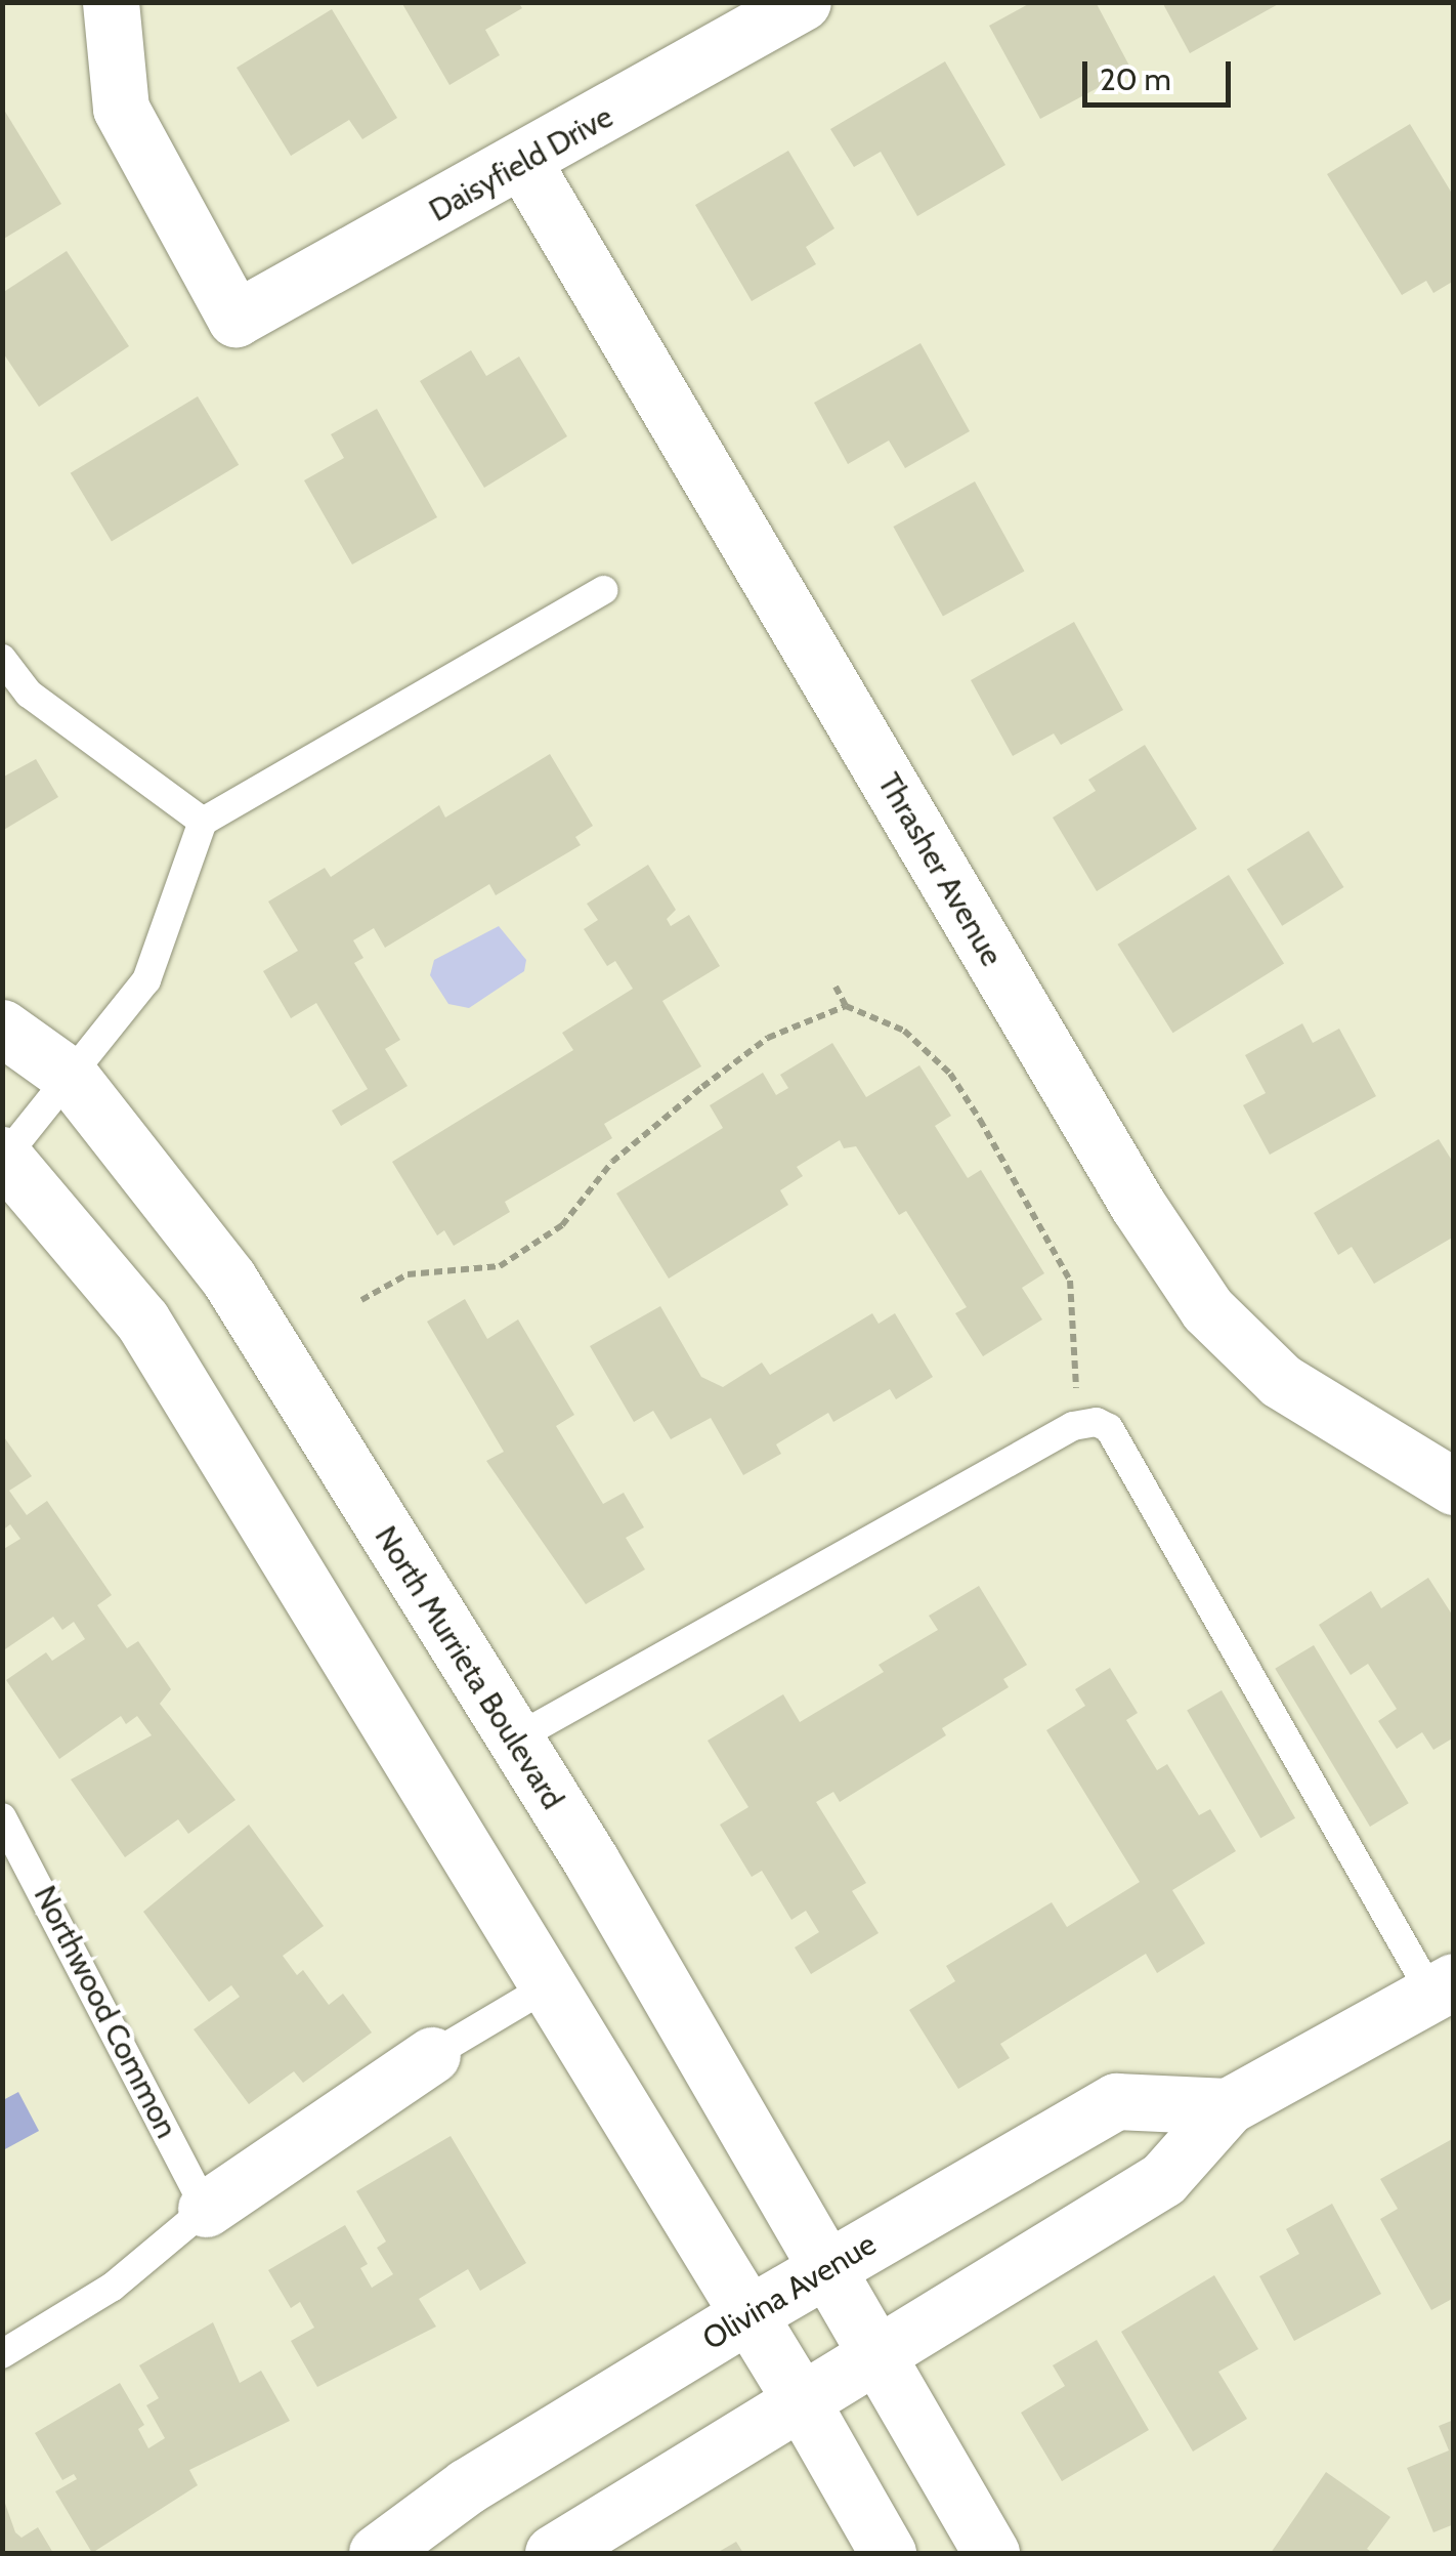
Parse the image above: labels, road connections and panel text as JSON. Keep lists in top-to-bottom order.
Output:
{
  "streets": {
    "street": [
      "Daisyfield Drive",
      "Thrasher Avenue",
      "North Murrieta Boulevard",
      "Olivina Avenue"
    ],
    "lane": ["Northwood Common"]
  },
  "crossings": [
    ["Daisyfield Drive", "Thrasher Avenue"],
    ["North Murrieta Boulevard", "Olivina Avenue"]
  ],
  "scale_bar": "20 m"
}
